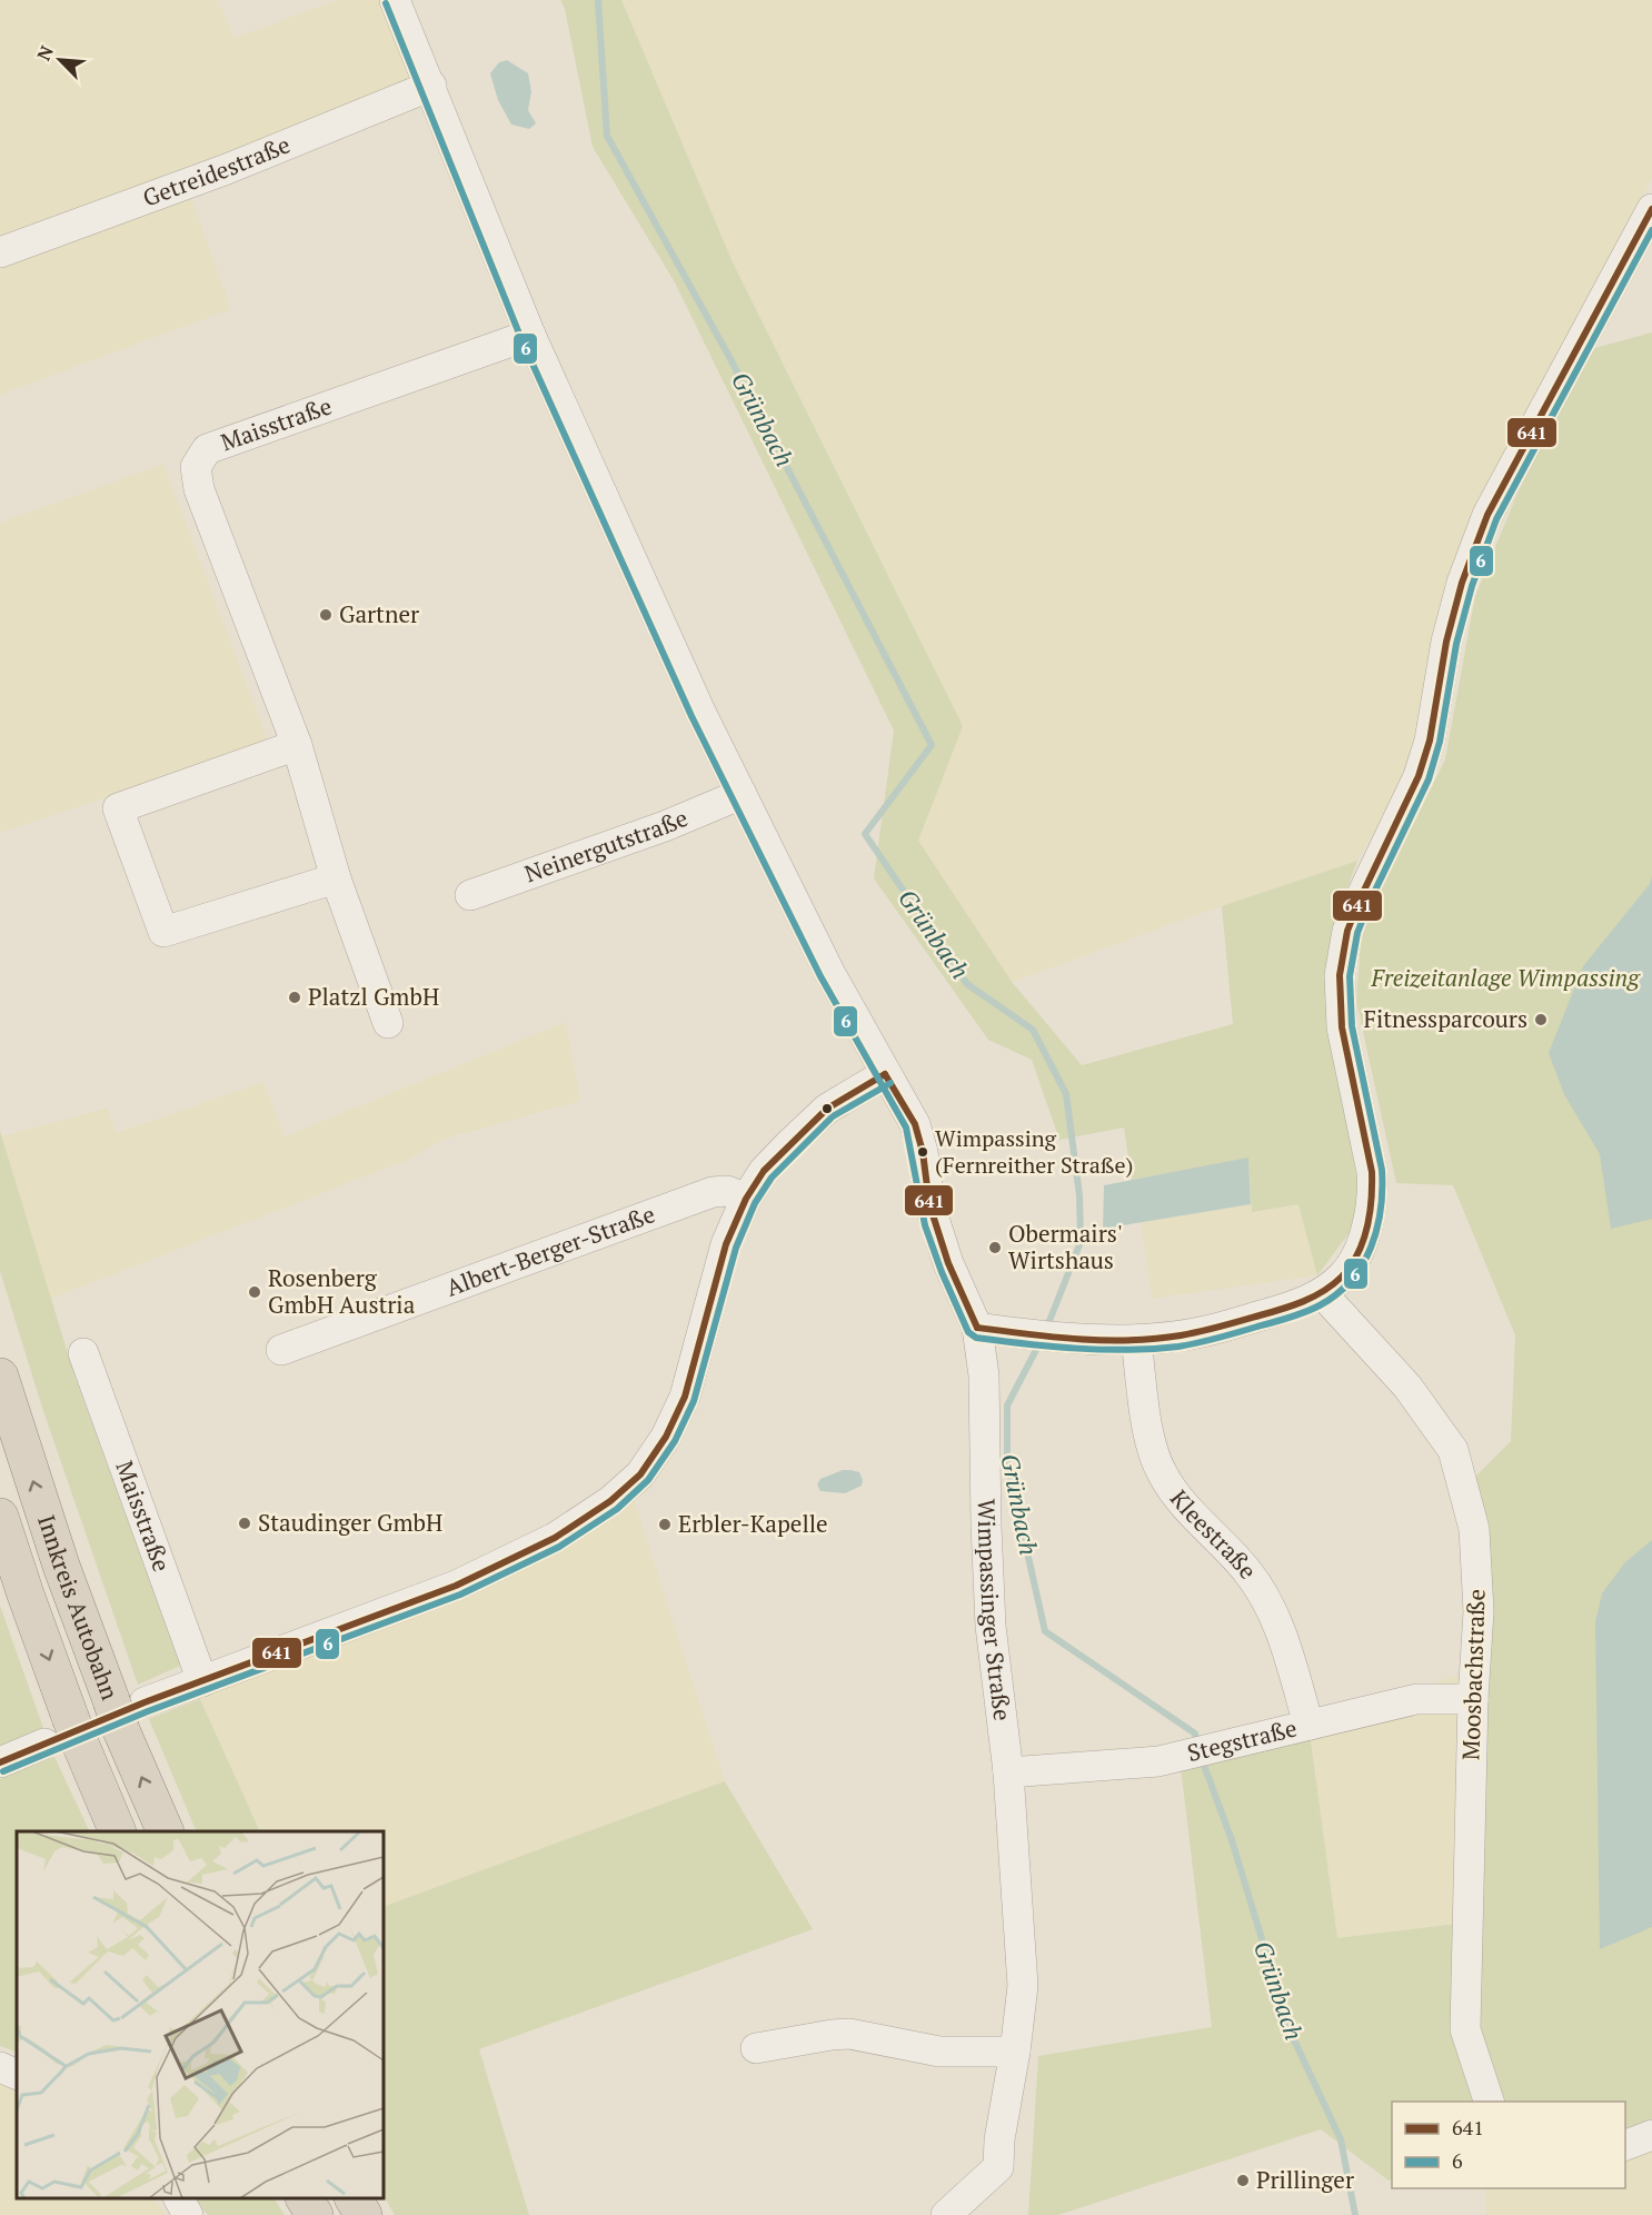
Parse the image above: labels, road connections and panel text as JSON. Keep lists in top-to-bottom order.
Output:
{
  "streets": {
    "highway": ["Innkreis Autobahn"],
    "street": [
      "Getreidestraße",
      "Maisstraße",
      "Neinergutstraße",
      "Albert-Berger-Straße",
      "Kleestraße",
      "Wimpassinger Straße",
      "Moosbachstraße",
      "Stegstraße"
    ]
  },
  "crossings": [
    ["Kleestraße", "Stegstraße"],
    ["Wimpassinger Straße", "Stegstraße"],
    ["Moosbachstraße", "Stegstraße"]
  ],
  "water": ["Grünbach"],
  "parks": ["Freizeitanlage Wimpassing"],
  "places": [
    "Gartner",
    "Platzl GmbH",
    "Fitnessparcours",
    "Wimpassing (Fernreither Straße)",
    "Obermairs' Wirtshaus",
    "Rosenberg GmbH Austria",
    "Staudinger GmbH",
    "Erbler-Kapelle",
    "Prillinger"
  ],
  "lines": ["transit line 6", "transit line 641"],
  "legend": ["641", "6"],
  "north": "top left"
}
